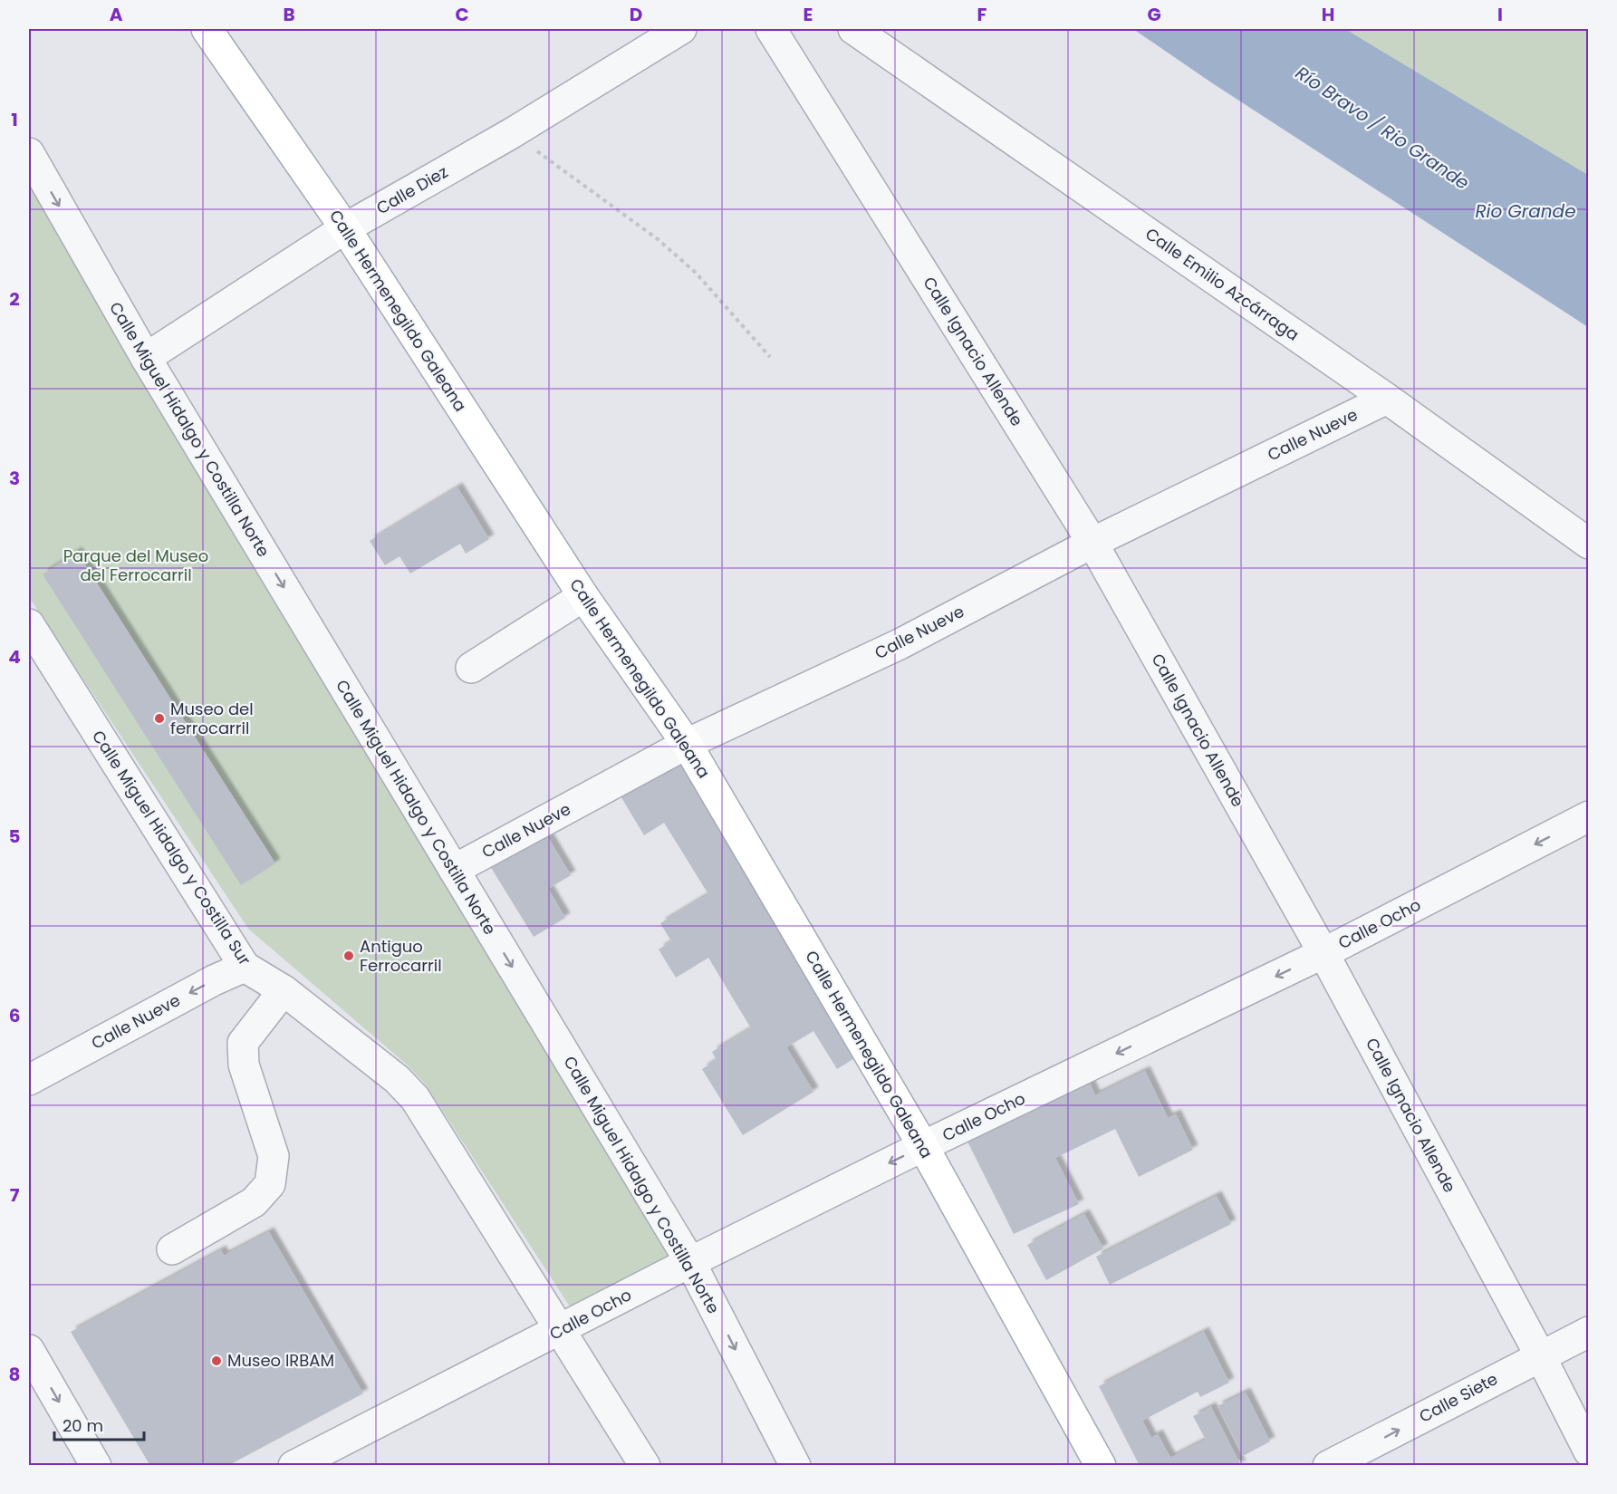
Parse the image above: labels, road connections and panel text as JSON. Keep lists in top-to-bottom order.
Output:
{
  "streets": {
    "main road": ["Calle Hermenegildo Galeana"],
    "street": [
      "Calle Diez",
      "Calle Emilio Azcárraga",
      "Calle Ignacio Allende",
      "Calle Miguel Hidalgo y Costilla Norte",
      "Calle Nueve",
      "Calle Miguel Hidalgo y Costilla Sur",
      "Calle Ocho",
      "Calle Siete"
    ]
  },
  "crossings": [
    ["Calle Diez", "Calle Hermenegildo Galeana"],
    ["Calle Diez", "Calle Miguel Hidalgo y Costilla Norte"],
    ["Calle Emilio Azcárraga", "Calle Nueve"],
    ["Calle Hermenegildo Galeana", "Calle Nueve"],
    ["Calle Hermenegildo Galeana", "Calle Ocho"],
    ["Calle Ignacio Allende", "Calle Nueve"],
    ["Calle Ignacio Allende", "Calle Ocho"],
    ["Calle Ignacio Allende", "Calle Siete"],
    ["Calle Miguel Hidalgo y Costilla Norte", "Calle Nueve"],
    ["Calle Miguel Hidalgo y Costilla Norte", "Calle Ocho"],
    ["Calle Nueve", "Calle Miguel Hidalgo y Costilla Sur"],
    ["Calle Miguel Hidalgo y Costilla Sur", "Calle Ocho"]
  ],
  "one_way": ["Calle Miguel Hidalgo y Costilla Norte", "Calle Ocho", "Calle Siete"],
  "water": ["Río Bravo / Rio Grande", "Rio Grande"],
  "parks": ["Parque del Museo del Ferrocarril"],
  "places": ["Museo del ferrocarril", "Antiguo Ferrocarril", "Museo IRBAM"],
  "scale_bar": "20 m",
  "grid": {
    "columns": [
      "A",
      "B",
      "C",
      "D",
      "E",
      "F",
      "G",
      "H",
      "I"
    ],
    "rows": [
      "1",
      "2",
      "3",
      "4",
      "5",
      "6",
      "7",
      "8"
    ]
  }
}
